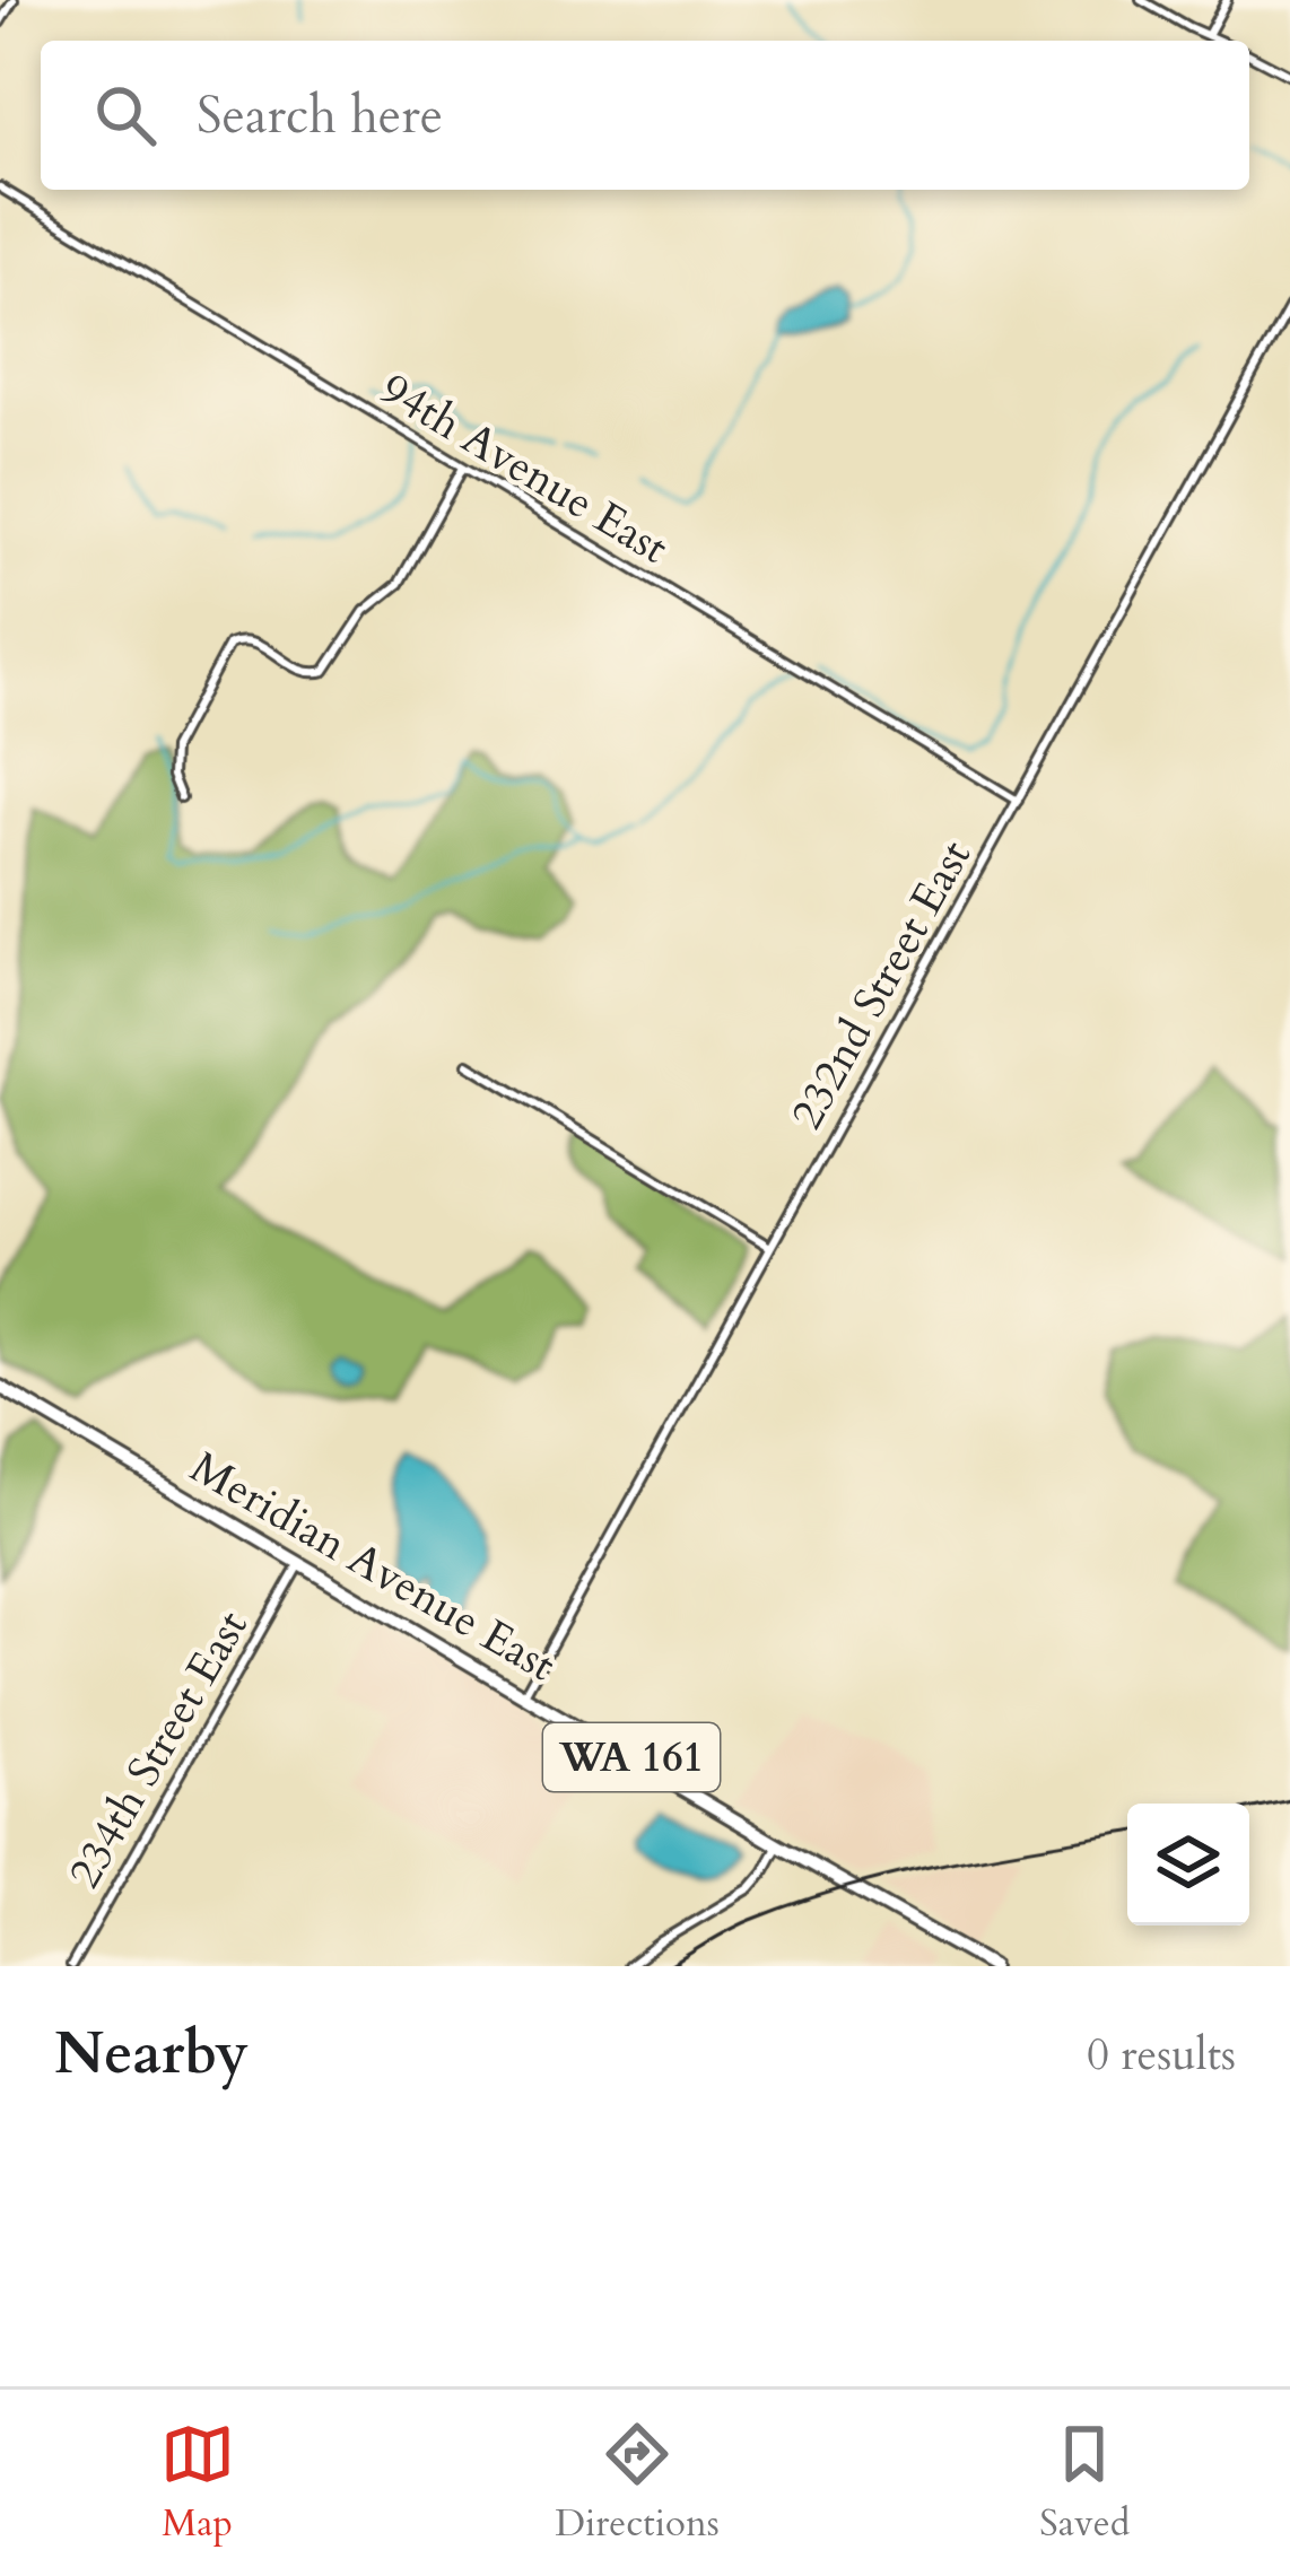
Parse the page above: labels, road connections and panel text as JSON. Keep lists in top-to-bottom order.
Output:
{
  "streets": {
    "main road": ["Meridian Avenue East", "WA 161"],
    "street": ["94th Avenue East", "232nd Street East", "234th Street East"]
  },
  "crossings": [
    ["94th Avenue East", "232nd Street East"],
    ["232nd Street East", "Meridian Avenue East"],
    ["Meridian Avenue East", "234th Street East"]
  ],
  "page": {
    "search": "Search here",
    "heading": ["Nearby", "0 results"],
    "nav": ["Map", "Directions", "Saved"]
  }
}
